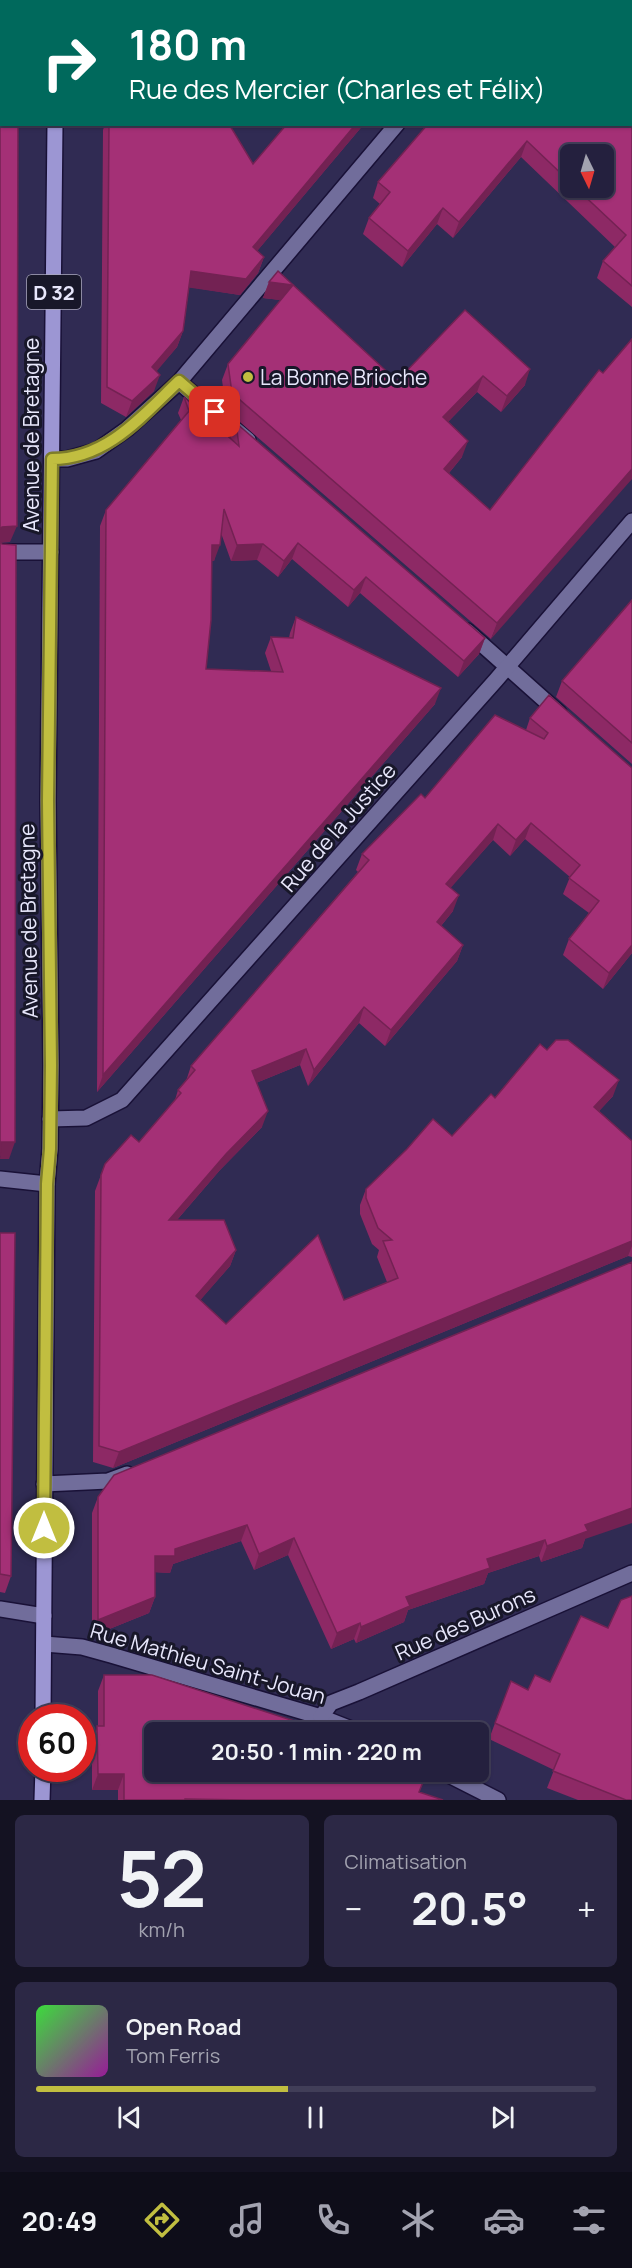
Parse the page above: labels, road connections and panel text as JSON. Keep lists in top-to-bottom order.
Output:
{
  "streets": {
    "main road": ["D 32", "Avenue de Bretagne"],
    "street": ["Rue de la Justice", "Rue des Burons", "Rue Mathieu Saint-Jouan"]
  },
  "crossings": [
    ["Avenue de Bretagne", "Rue de la Justice"],
    ["Avenue de Bretagne", "Rue Mathieu Saint-Jouan"],
    ["Rue des Burons", "Rue Mathieu Saint-Jouan"]
  ],
  "places": ["La Bonne Brioche"],
  "north": "bottom",
  "page": {
    "turn": ["180 m", "Rue des Mercier (Charles et Félix)"],
    "limit": "60",
    "trip": "20:50 · 1 min · 220 m",
    "tile": [
      ["52", "km/h"],
      "Climatisation"
    ],
    "heat": ["−", "20.5°", "+"],
    "song": ["Open Road", "Tom Ferris"],
    "tabs": "20:49"
  }
}
